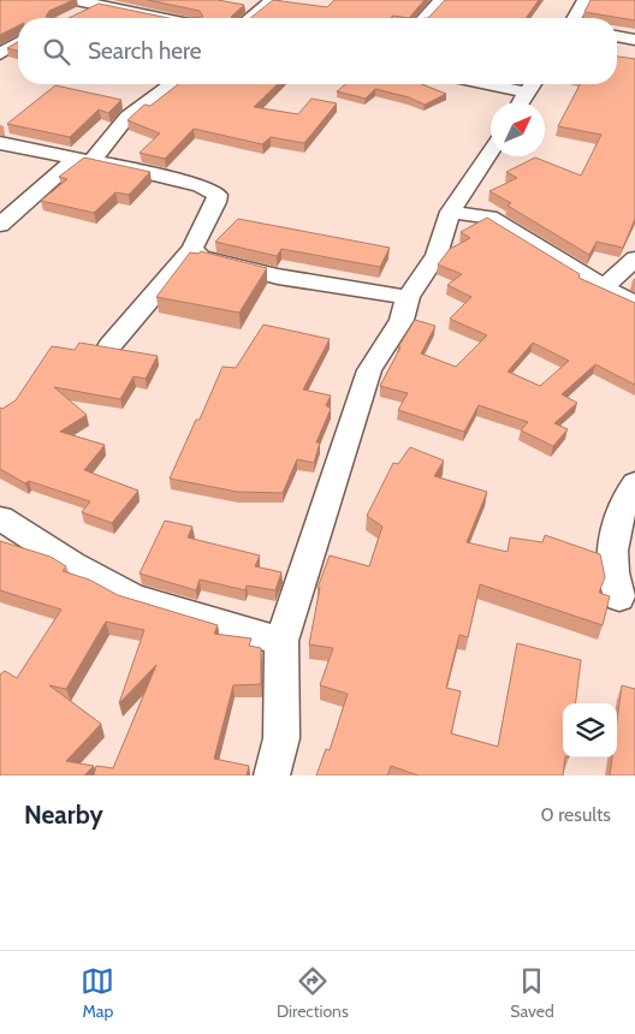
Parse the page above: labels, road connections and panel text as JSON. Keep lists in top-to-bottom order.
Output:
{
  "north": "top right",
  "page": {
    "search": "Search here",
    "heading": ["Nearby", "0 results"],
    "nav": ["Map", "Directions", "Saved"]
  }
}
